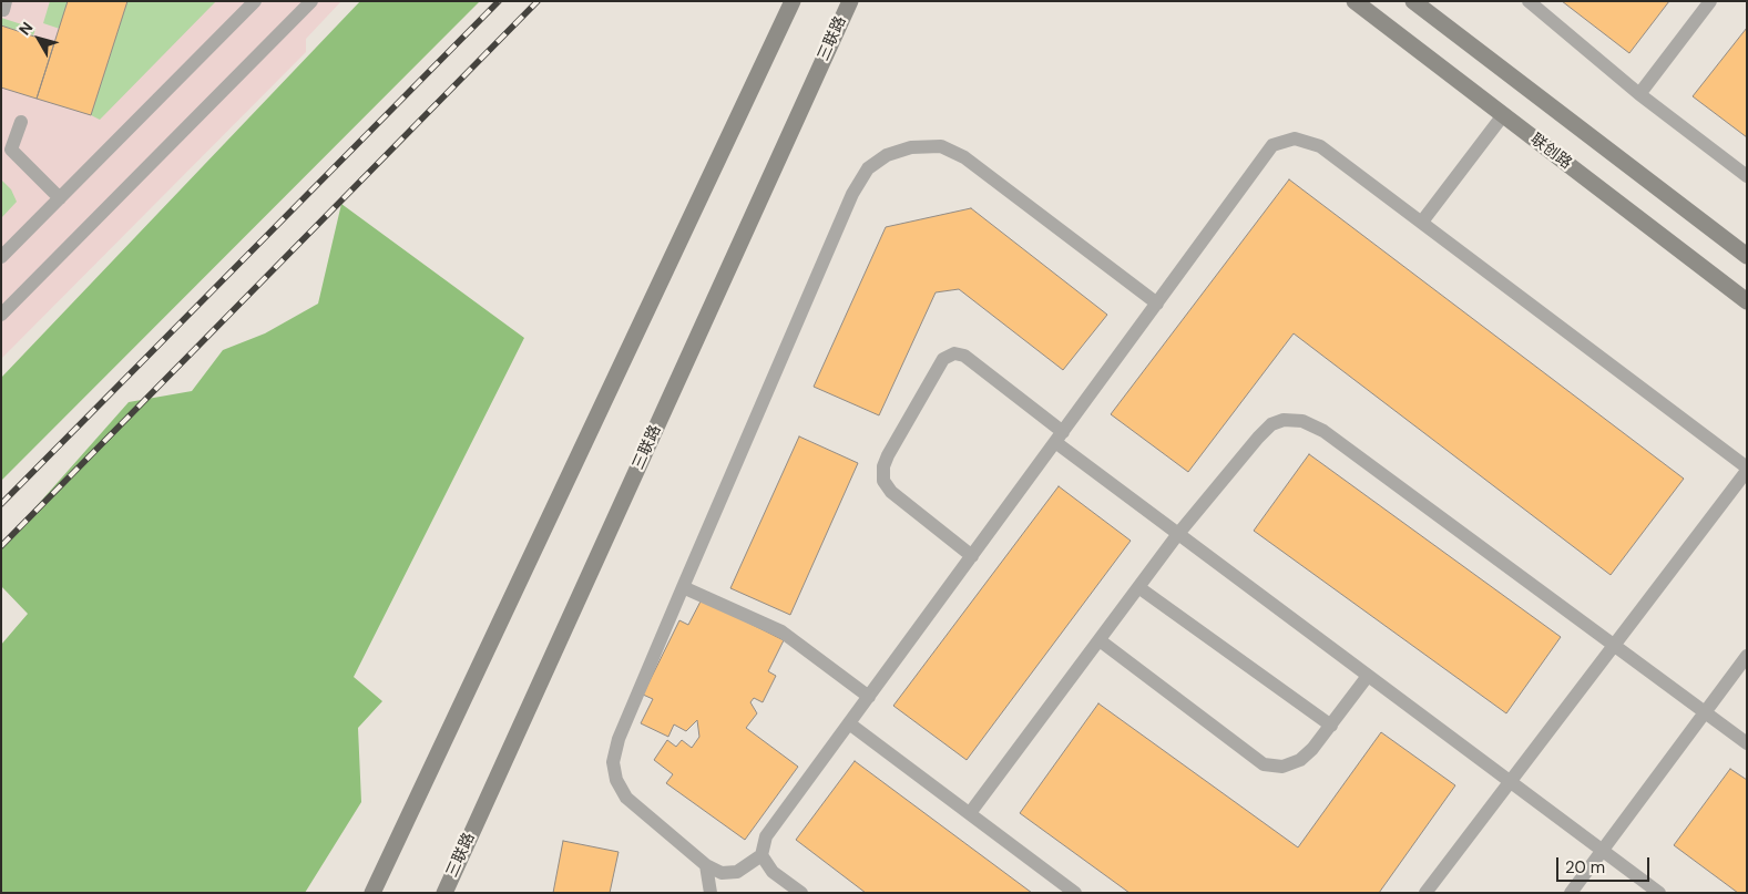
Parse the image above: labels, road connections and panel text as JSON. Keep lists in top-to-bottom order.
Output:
{
  "streets": {
    "street": ["三联路", "联创路"]
  },
  "scale_bar": "20 m",
  "north": "top left"
}
